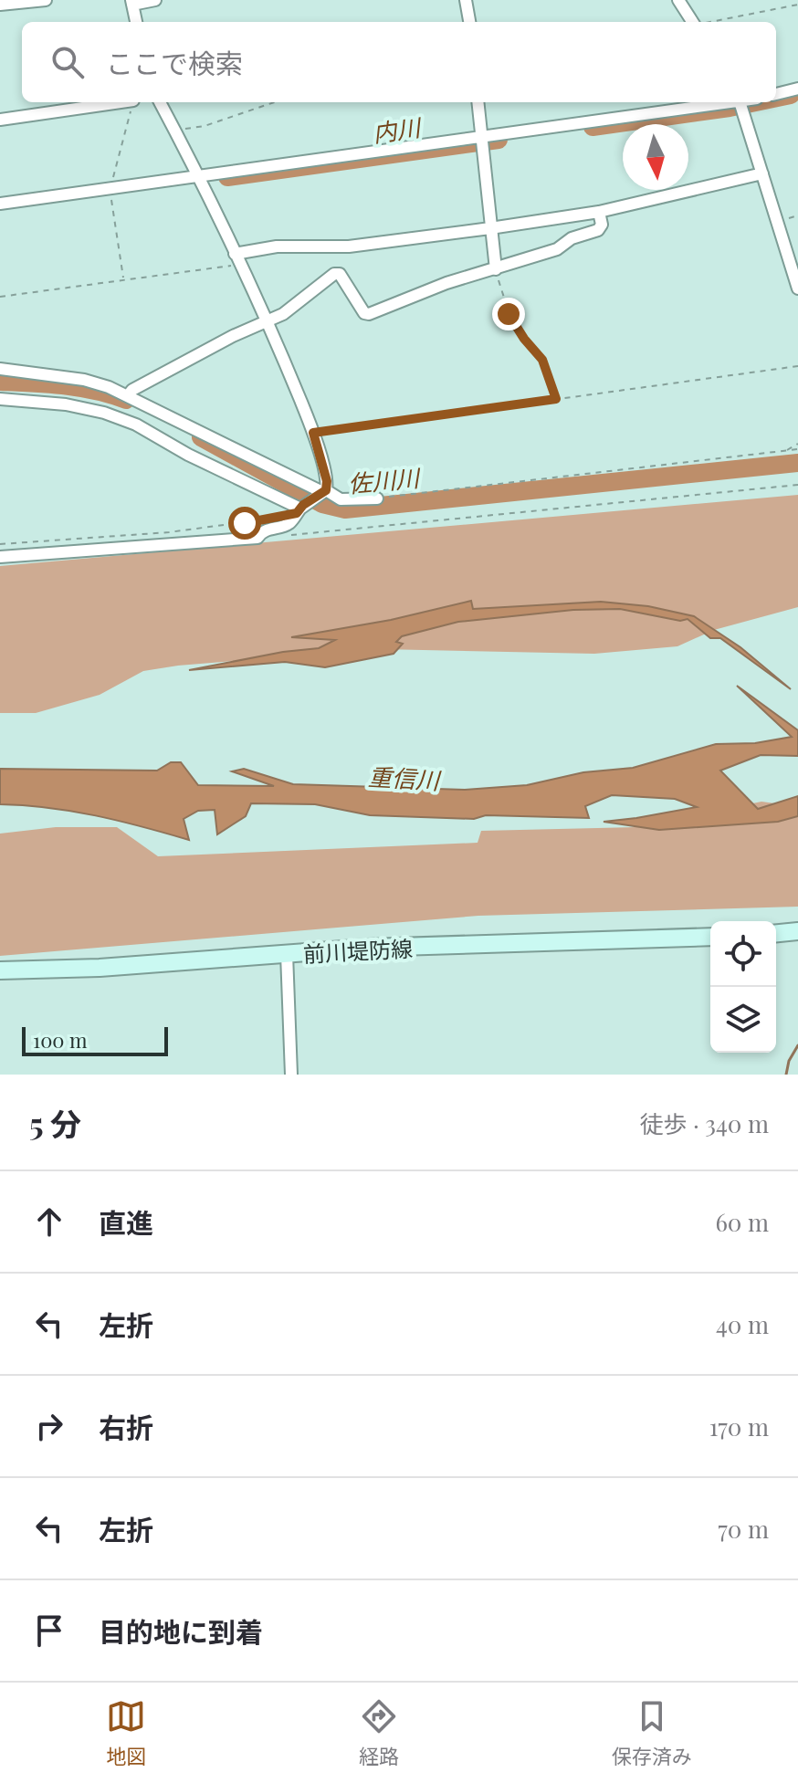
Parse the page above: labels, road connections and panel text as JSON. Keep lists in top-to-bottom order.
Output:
{
  "streets": {
    "street": ["前川堤防線"]
  },
  "water": ["内川", "佐川川", "重信川"],
  "scale_bar": "100 m",
  "north": "bottom",
  "page": {
    "search": "ここで検索",
    "scale": "100 m",
    "heading": ["5 分", "徒歩 · 340 m"],
    "list": [
      ["直進", "60 m"],
      ["左折", "40 m"],
      ["右折", "170 m"],
      ["左折", "70 m"],
      "目的地に到着"
    ],
    "nav": ["地図", "経路", "保存済み"]
  }
}
